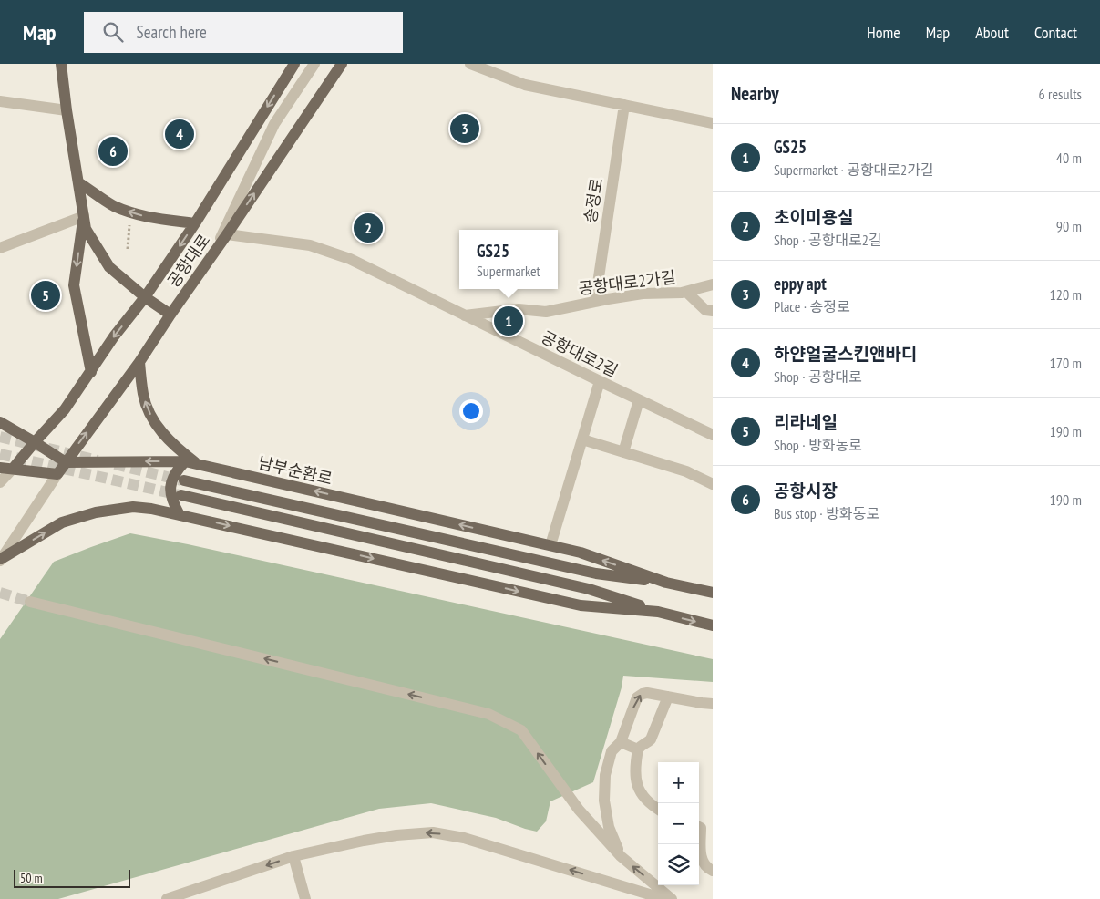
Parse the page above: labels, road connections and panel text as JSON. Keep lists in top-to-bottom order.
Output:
{
  "streets": {
    "main road": ["공항대로", "남부순환로"],
    "street": ["송정로", "공항대로2가길", "공항대로2길"]
  },
  "crossings": [
    ["송정로", "공항대로2가길"],
    ["공항대로", "공항대로2길"],
    ["공항대로", "남부순환로"],
    ["공항대로2가길", "공항대로2길"]
  ],
  "scale_bar": "50 m",
  "page": {
    "header": "Map",
    "search": "Search here",
    "nav": [
      "Home",
      "Map",
      "About",
      "Contact"
    ],
    "heading": ["Nearby", "6 results"],
    "pins": [
      "3",
      "4",
      "6",
      "2",
      "5",
      "1"
    ],
    "list": [
      {
        "mark": "1",
        "name": "GS25",
        "note": "Supermarket · 공항대로2가길",
        "value": "40 m"
      },
      {
        "mark": "2",
        "name": "초이미용실",
        "note": "Shop · 공항대로2길",
        "value": "90 m"
      },
      {
        "mark": "3",
        "name": "eppy apt",
        "note": "Place · 송정로",
        "value": "120 m"
      },
      {
        "mark": "4",
        "name": "하얀얼굴스킨앤바디",
        "note": "Shop · 공항대로",
        "value": "170 m"
      },
      {
        "mark": "5",
        "name": "리라네일",
        "note": "Shop · 방화동로",
        "value": "190 m"
      },
      {
        "mark": "6",
        "name": "공항시장",
        "note": "Bus stop · 방화동로",
        "value": "190 m"
      }
    ],
    "popup": ["GS25", "Supermarket"],
    "map_buttons": ["+", "−"],
    "scale": "50 m"
  }
}
